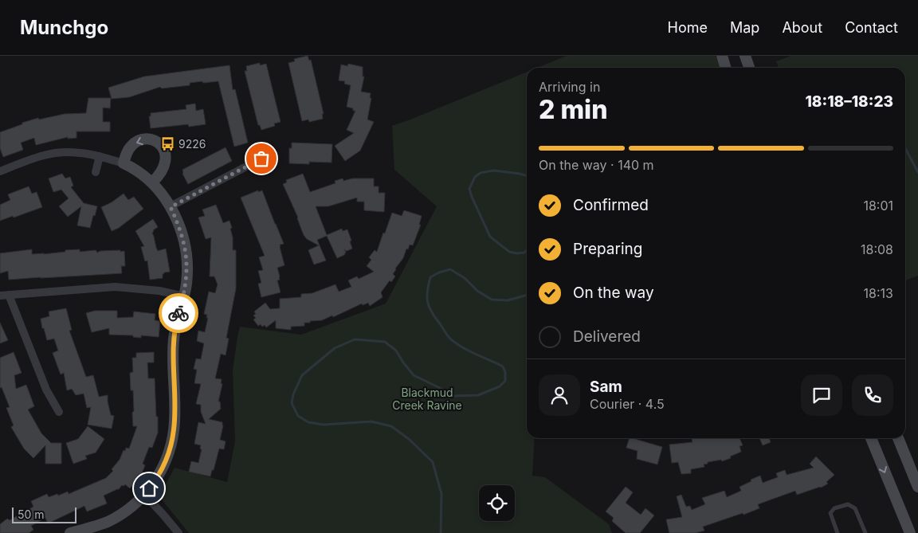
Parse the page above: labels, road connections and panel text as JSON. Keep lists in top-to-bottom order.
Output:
{
  "parks": ["Blackmud Creek Ravine"],
  "places": {
    "bus stop": ["9226"]
  },
  "scale_bar": "50 m",
  "page": {
    "header": "Munchgo",
    "nav": [
      "Home",
      "Map",
      "About",
      "Contact"
    ],
    "heading": ["2 min", "Arriving in", "18:18–18:23"],
    "panel": ["Sam", "Courier · 4.5"],
    "bar": "On the way · 140 m",
    "list": [
      ["Confirmed", "18:01"],
      ["Preparing", "18:08"],
      ["On the way", "18:13"],
      "Delivered"
    ],
    "scale": "50 m"
  }
}
